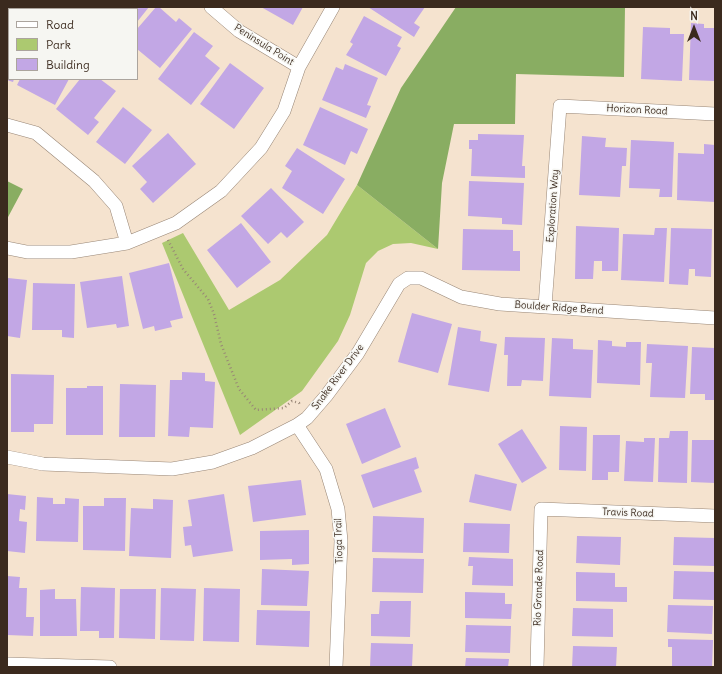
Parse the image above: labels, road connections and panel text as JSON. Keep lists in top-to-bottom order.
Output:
{
  "streets": {
    "street": [
      "Peninsula Point",
      "Horizon Road",
      "Exploration Way",
      "Boulder Ridge Bend",
      "Snake River Drive",
      "Travis Road",
      "Tioga Trail",
      "Rio Grande Road"
    ]
  },
  "crossings": [
    ["Horizon Road", "Exploration Way"],
    ["Exploration Way", "Boulder Ridge Bend"],
    ["Boulder Ridge Bend", "Snake River Drive"],
    ["Snake River Drive", "Tioga Trail"],
    ["Travis Road", "Rio Grande Road"]
  ],
  "legend": ["Road", "Park", "Building"],
  "north": "top"
}
